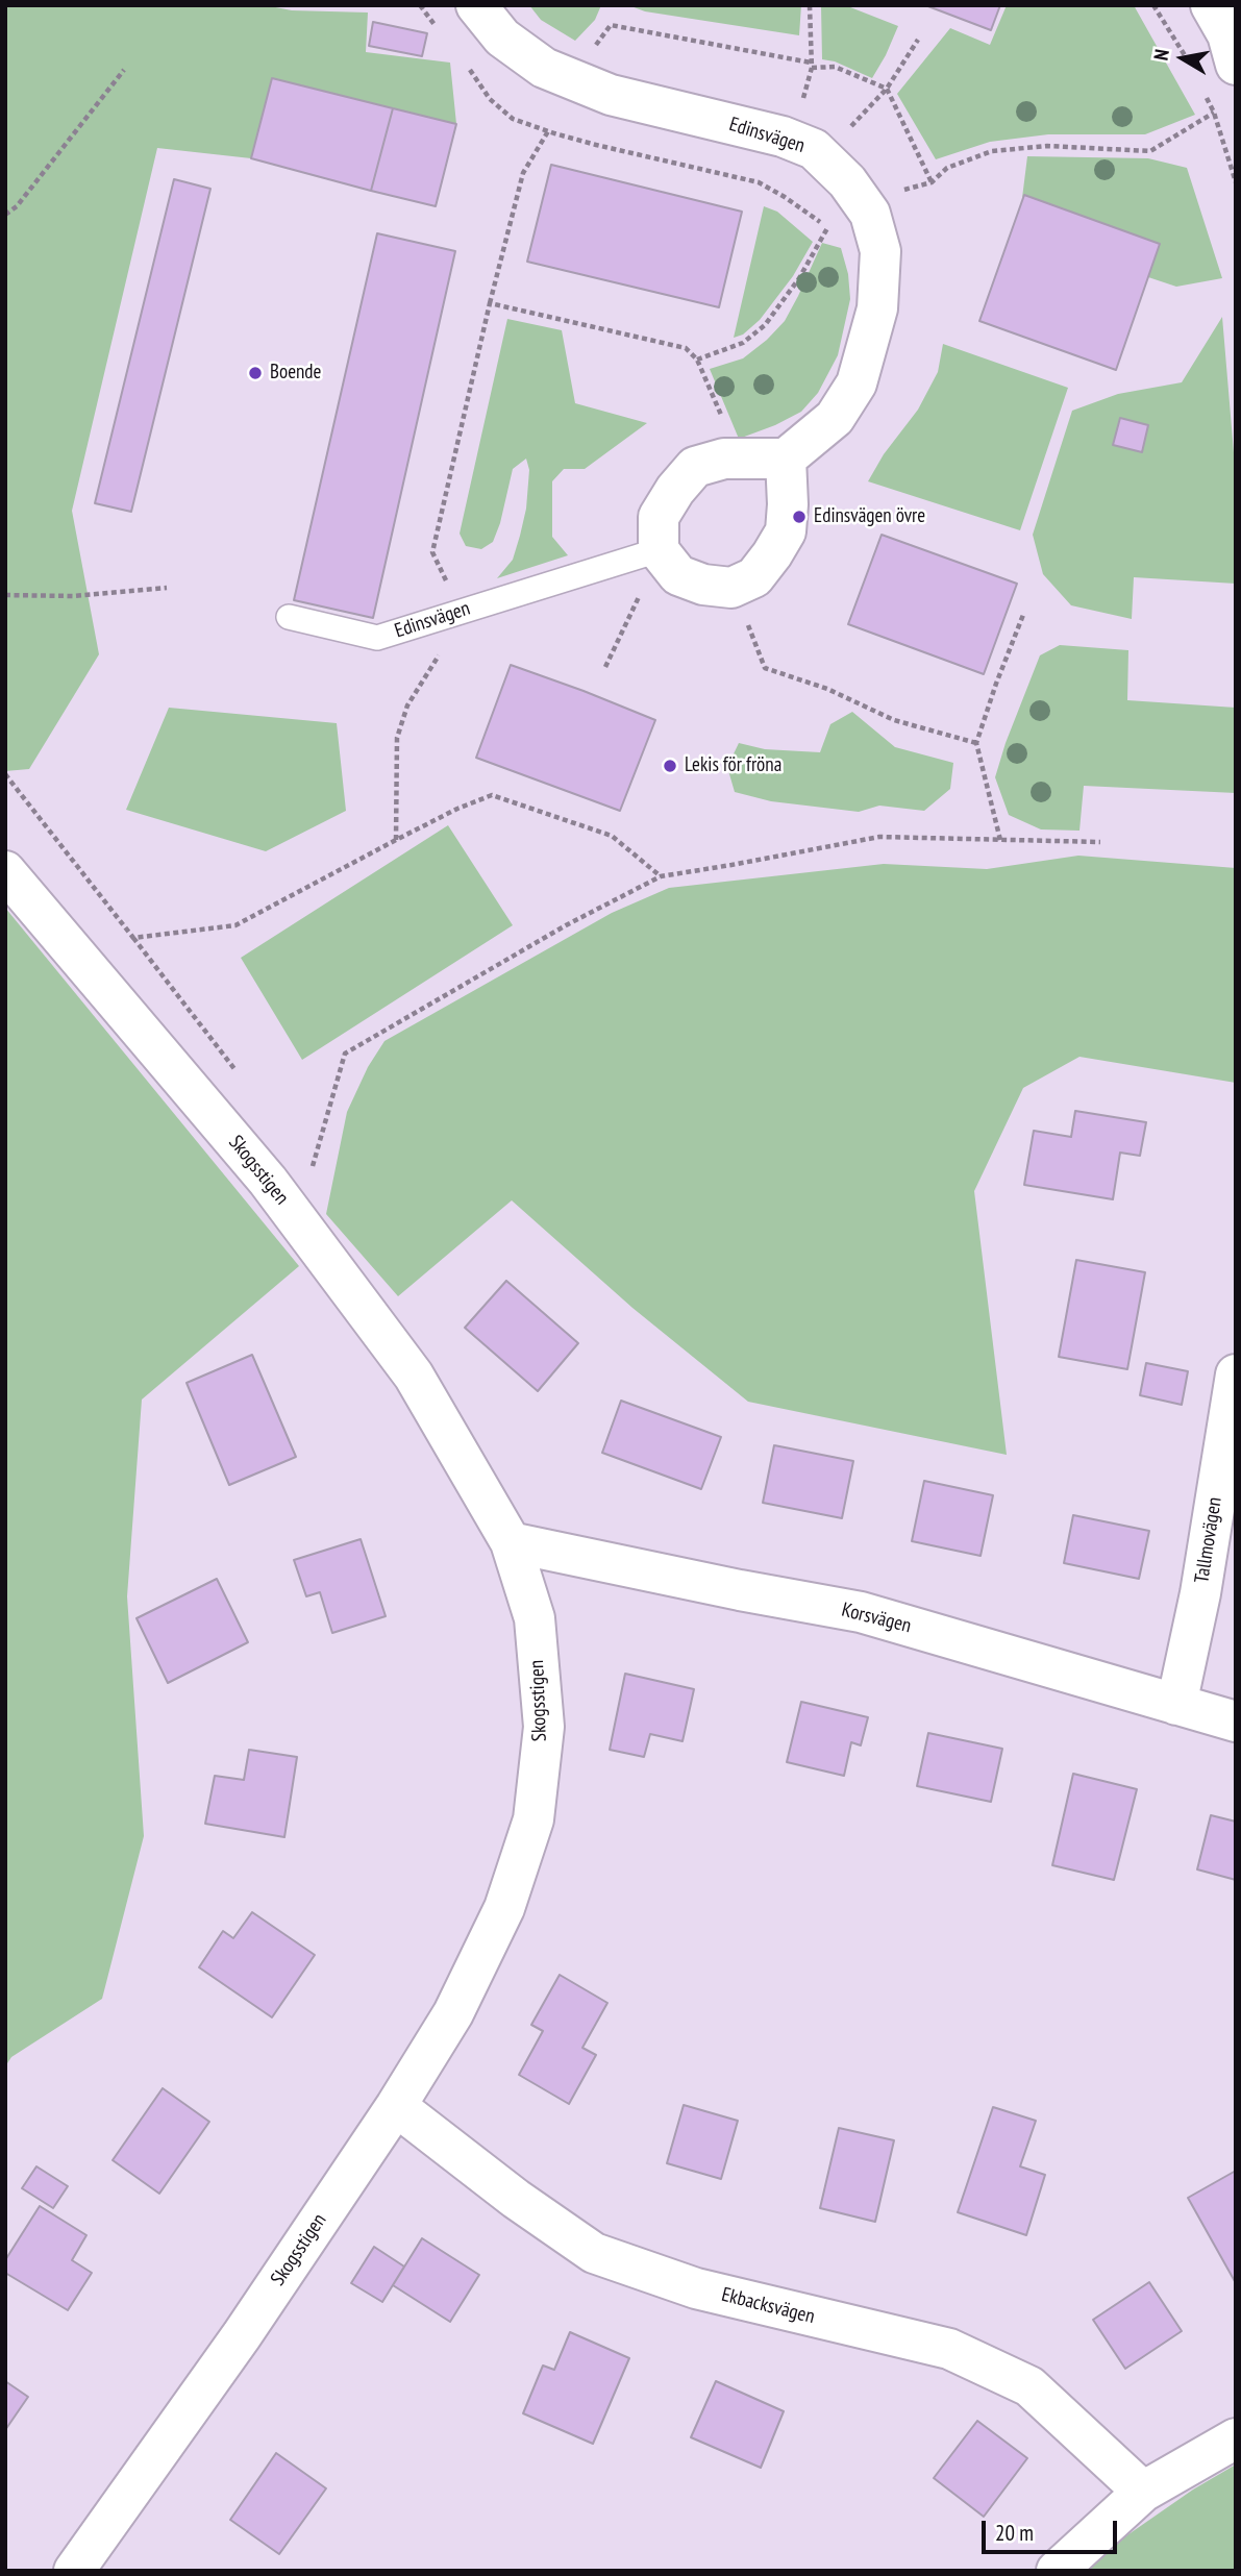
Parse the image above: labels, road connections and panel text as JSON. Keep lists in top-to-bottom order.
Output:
{
  "streets": {
    "street": [
      "Edinsvägen",
      "Skogsstigen",
      "Tallmovägen",
      "Korsvägen",
      "Ekbacksvägen"
    ]
  },
  "crossings": [
    ["Skogsstigen", "Korsvägen"],
    ["Skogsstigen", "Ekbacksvägen"],
    ["Tallmovägen", "Korsvägen"]
  ],
  "places": ["Boende", "Edinsvägen övre", "Lekis för fröna"],
  "scale_bar": "20 m",
  "north": "left"
}
